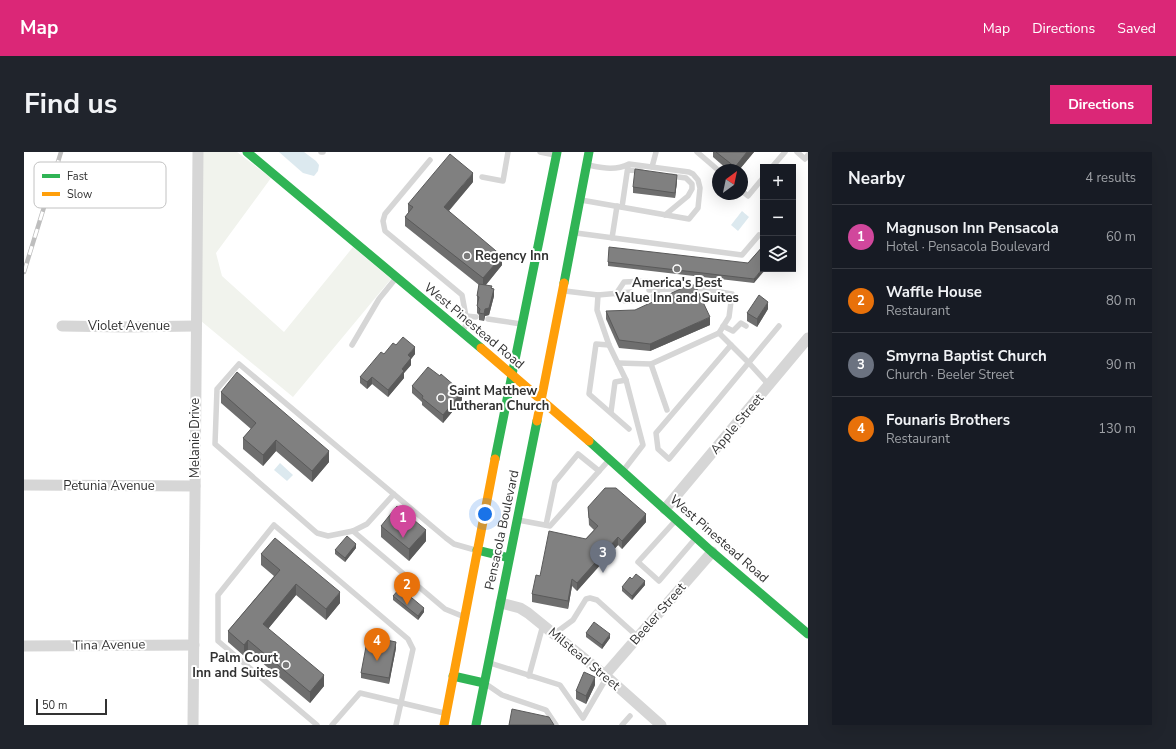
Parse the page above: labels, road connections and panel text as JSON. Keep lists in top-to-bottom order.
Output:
{
  "streets": {
    "main road": ["West Pinestead Road", "Pensacola Boulevard"],
    "street": [
      "Violet Avenue",
      "Apple Street",
      "Melanie Drive",
      "Petunia Avenue",
      "Beeler Street",
      "Tina Avenue",
      "Milstead Street"
    ]
  },
  "crossings": [
    ["Violet Avenue", "Melanie Drive"],
    ["West Pinestead Road", "Apple Street"],
    ["West Pinestead Road", "Pensacola Boulevard"],
    ["West Pinestead Road", "Beeler Street"],
    ["Melanie Drive", "Petunia Avenue"],
    ["Melanie Drive", "Tina Avenue"],
    ["Pensacola Boulevard", "Milstead Street"],
    ["Beeler Street", "Milstead Street"]
  ],
  "places": [
    "Regency Inn",
    "America's Best Value Inn and Suites",
    "Saint Matthew Lutheran Church",
    "Palm Court Inn and Suites"
  ],
  "legend": ["Fast", "Slow"],
  "scale_bar": "50 m",
  "north": "top right",
  "page": {
    "header": "Map",
    "nav": ["Map", "Directions", "Saved"],
    "title": "Find us",
    "buttons": "Directions",
    "heading": ["Nearby", "4 results"],
    "map_buttons": ["+", "−"],
    "list": [
      {
        "mark": "1",
        "name": "Magnuson Inn Pensacola",
        "note": "Hotel · Pensacola Boulevard",
        "value": "60 m"
      },
      {
        "mark": "2",
        "name": "Waffle House",
        "note": "Restaurant",
        "value": "80 m"
      },
      {
        "mark": "3",
        "name": "Smyrna Baptist Church",
        "note": "Church · Beeler Street",
        "value": "90 m"
      },
      {
        "mark": "4",
        "name": "Founaris Brothers",
        "note": "Restaurant",
        "value": "130 m"
      }
    ],
    "pins": [
      "1",
      "3",
      "2",
      "4"
    ],
    "scale": "50 m"
  }
}
